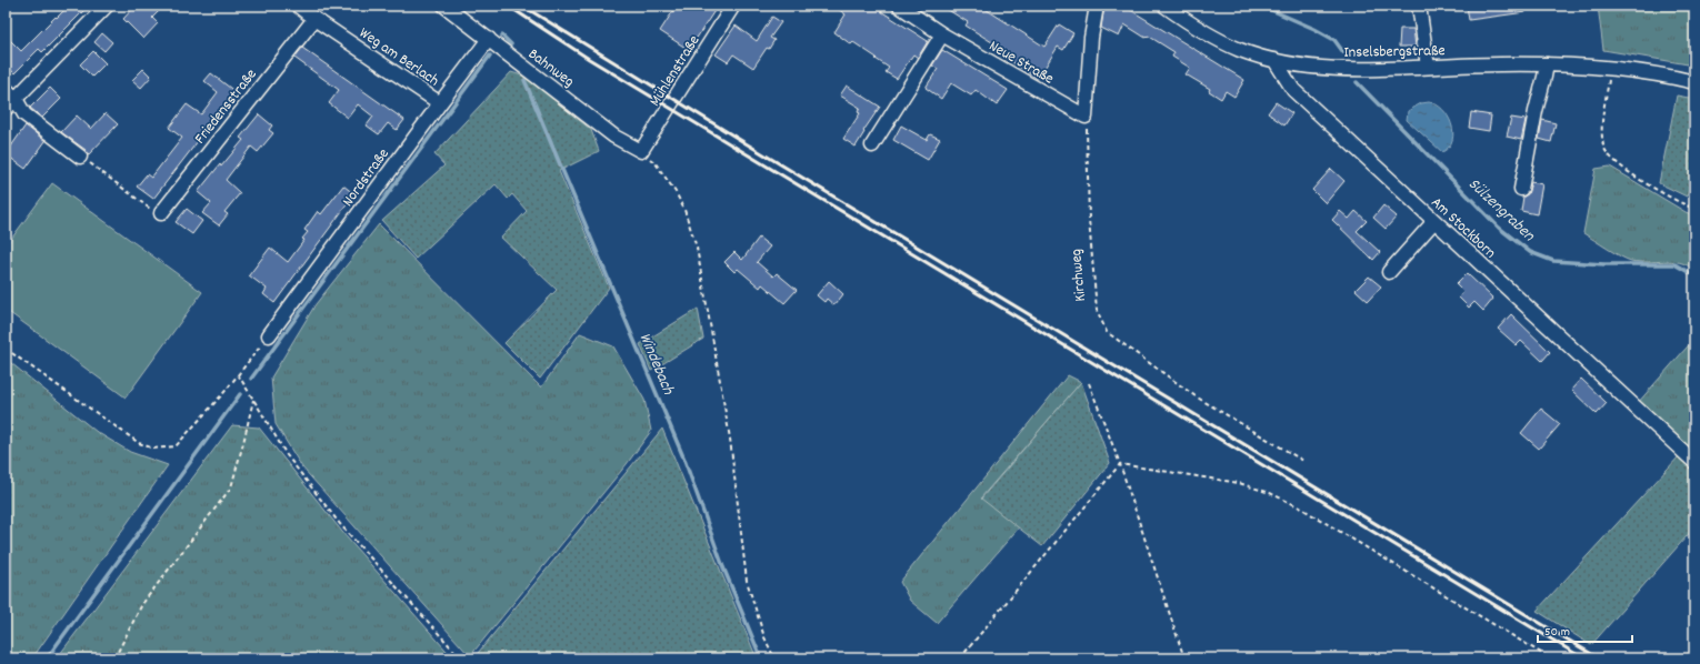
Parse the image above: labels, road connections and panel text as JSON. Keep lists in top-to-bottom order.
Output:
{
  "streets": {
    "street": [
      "Inselsbergstraße",
      "Weg am Berlach",
      "Neue Straße",
      "Bahnweg",
      "Mühlenstraße",
      "Friedensstraße",
      "Nordstraße",
      "Am Stockborn"
    ],
    "path": ["Kirchweg"]
  },
  "crossings": [
    ["Inselsbergstraße", "Am Stockborn"],
    ["Weg am Berlach", "Friedensstraße"],
    ["Weg am Berlach", "Nordstraße"],
    ["Neue Straße", "Kirchweg"],
    ["Bahnweg", "Mühlenstraße"],
    ["Bahnweg", "Nordstraße"]
  ],
  "water": ["Sülzengraben", "Windebach"],
  "scale_bar": "50 m"
}
